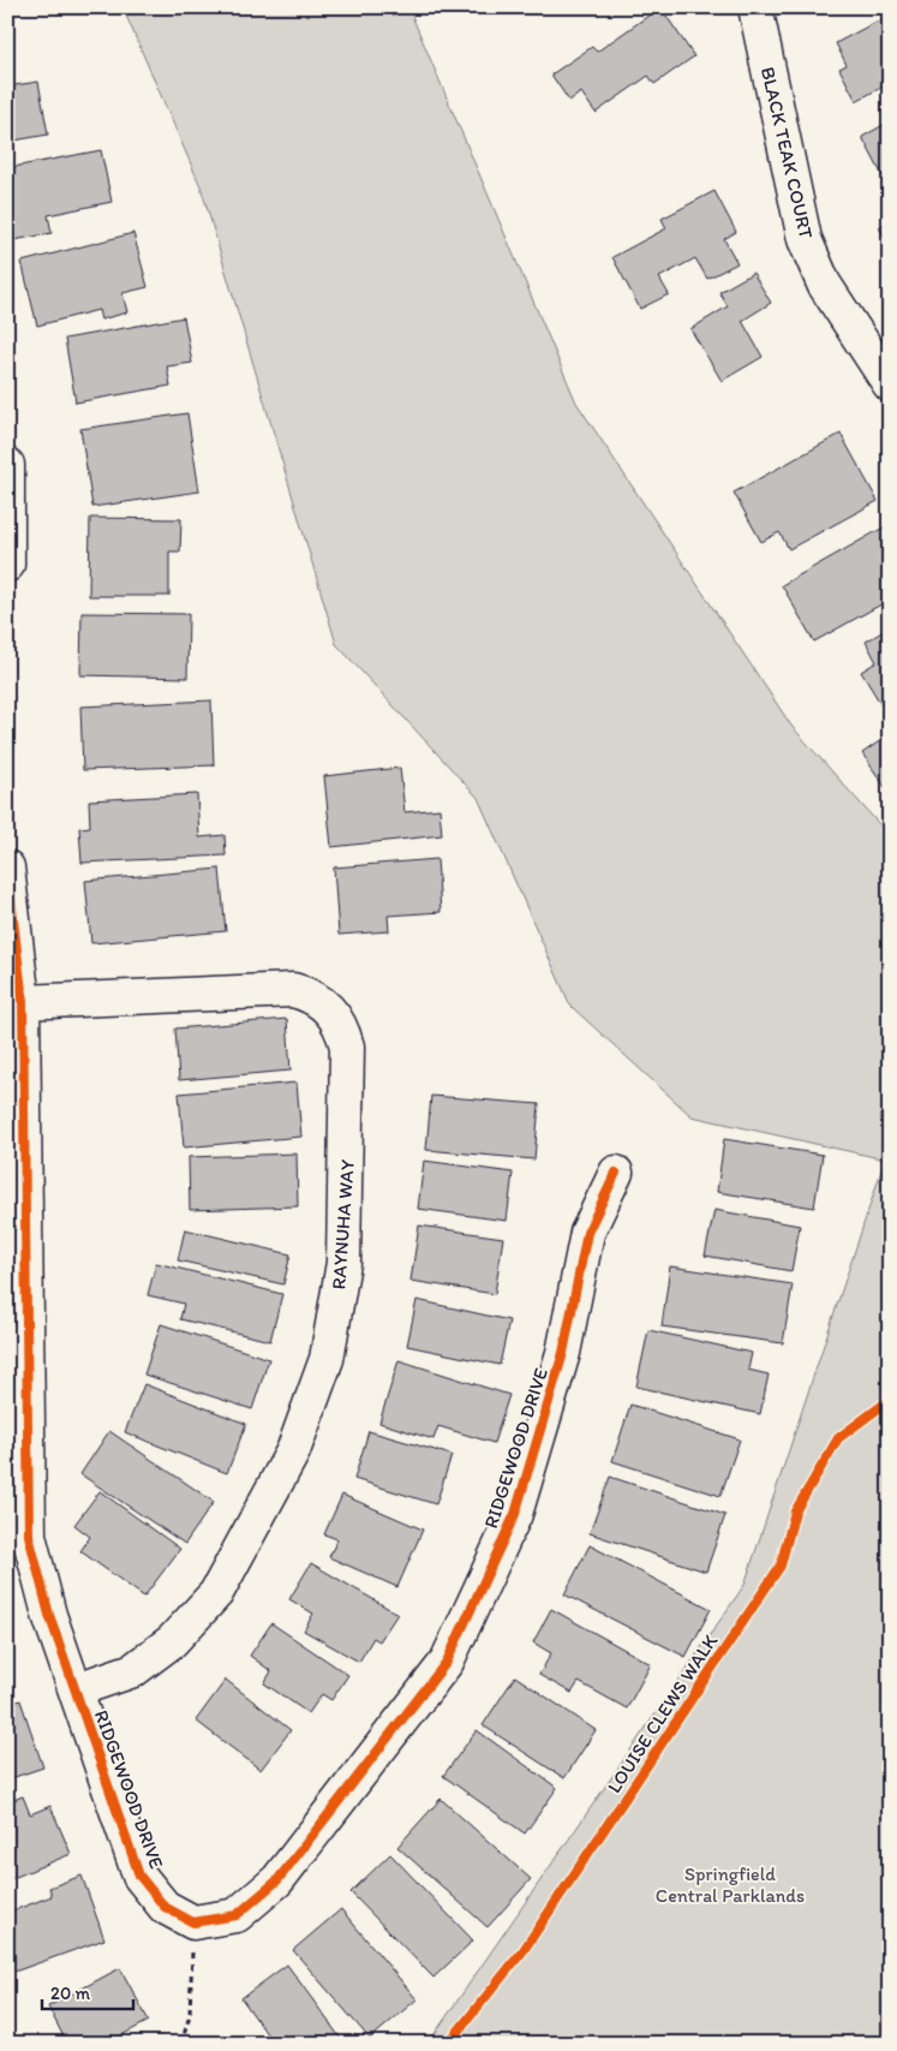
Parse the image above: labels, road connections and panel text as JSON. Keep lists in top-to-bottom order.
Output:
{
  "streets": {
    "street": ["BLACK TEAK COURT", "RAYNUHA WAY", "RIDGEWOOD DRIVE"],
    "cycle path": ["LOUISE CLEWS WALK"]
  },
  "crossings": [
    ["RAYNUHA WAY", "RIDGEWOOD DRIVE"]
  ],
  "parks": ["Springfield Central Parklands"],
  "scale_bar": "20 m"
}
